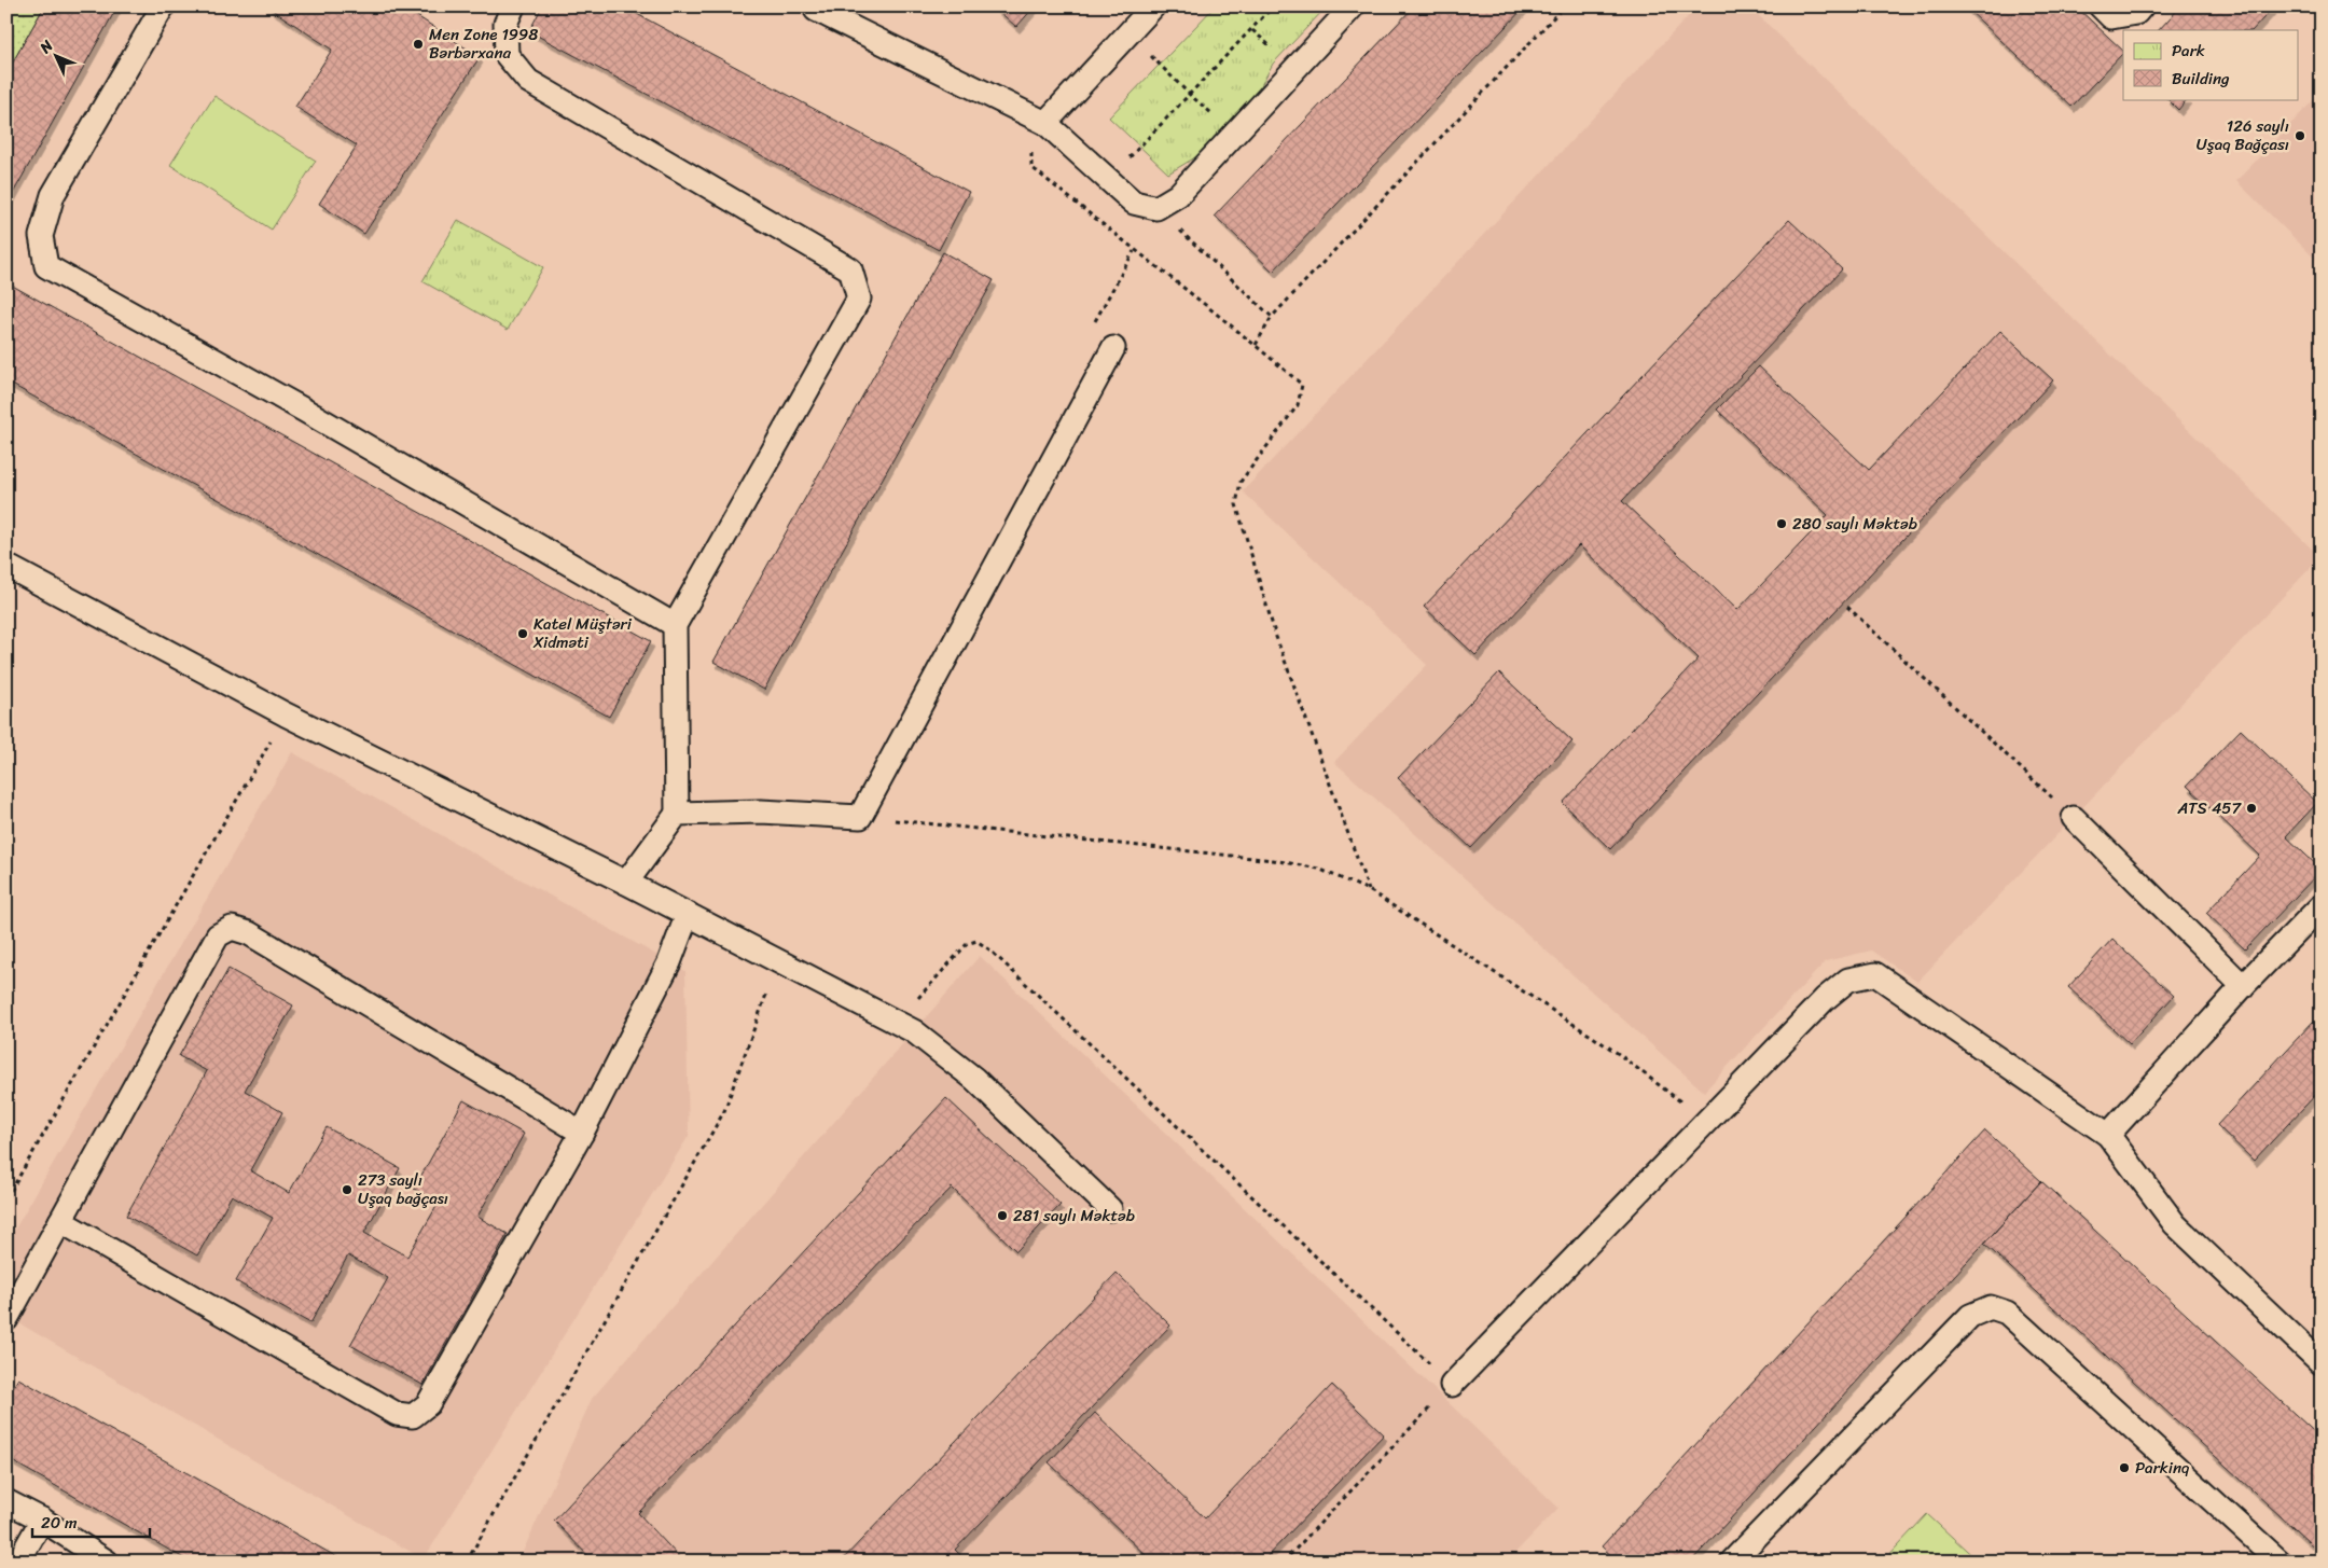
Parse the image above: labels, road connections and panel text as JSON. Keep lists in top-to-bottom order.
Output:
{
  "places": [
    "Men Zone 1998 Bərbərxana",
    "126 saylı Uşaq Bağçası",
    "280 saylı Məktəb",
    "Katel Müştəri Xidməti",
    "ATS 457",
    "273 saylı Uşaq bağçası",
    "281 saylı Məktəb",
    "Parkinq"
  ],
  "legend": ["Park", "Building"],
  "scale_bar": "20 m",
  "north": "top left"
}
